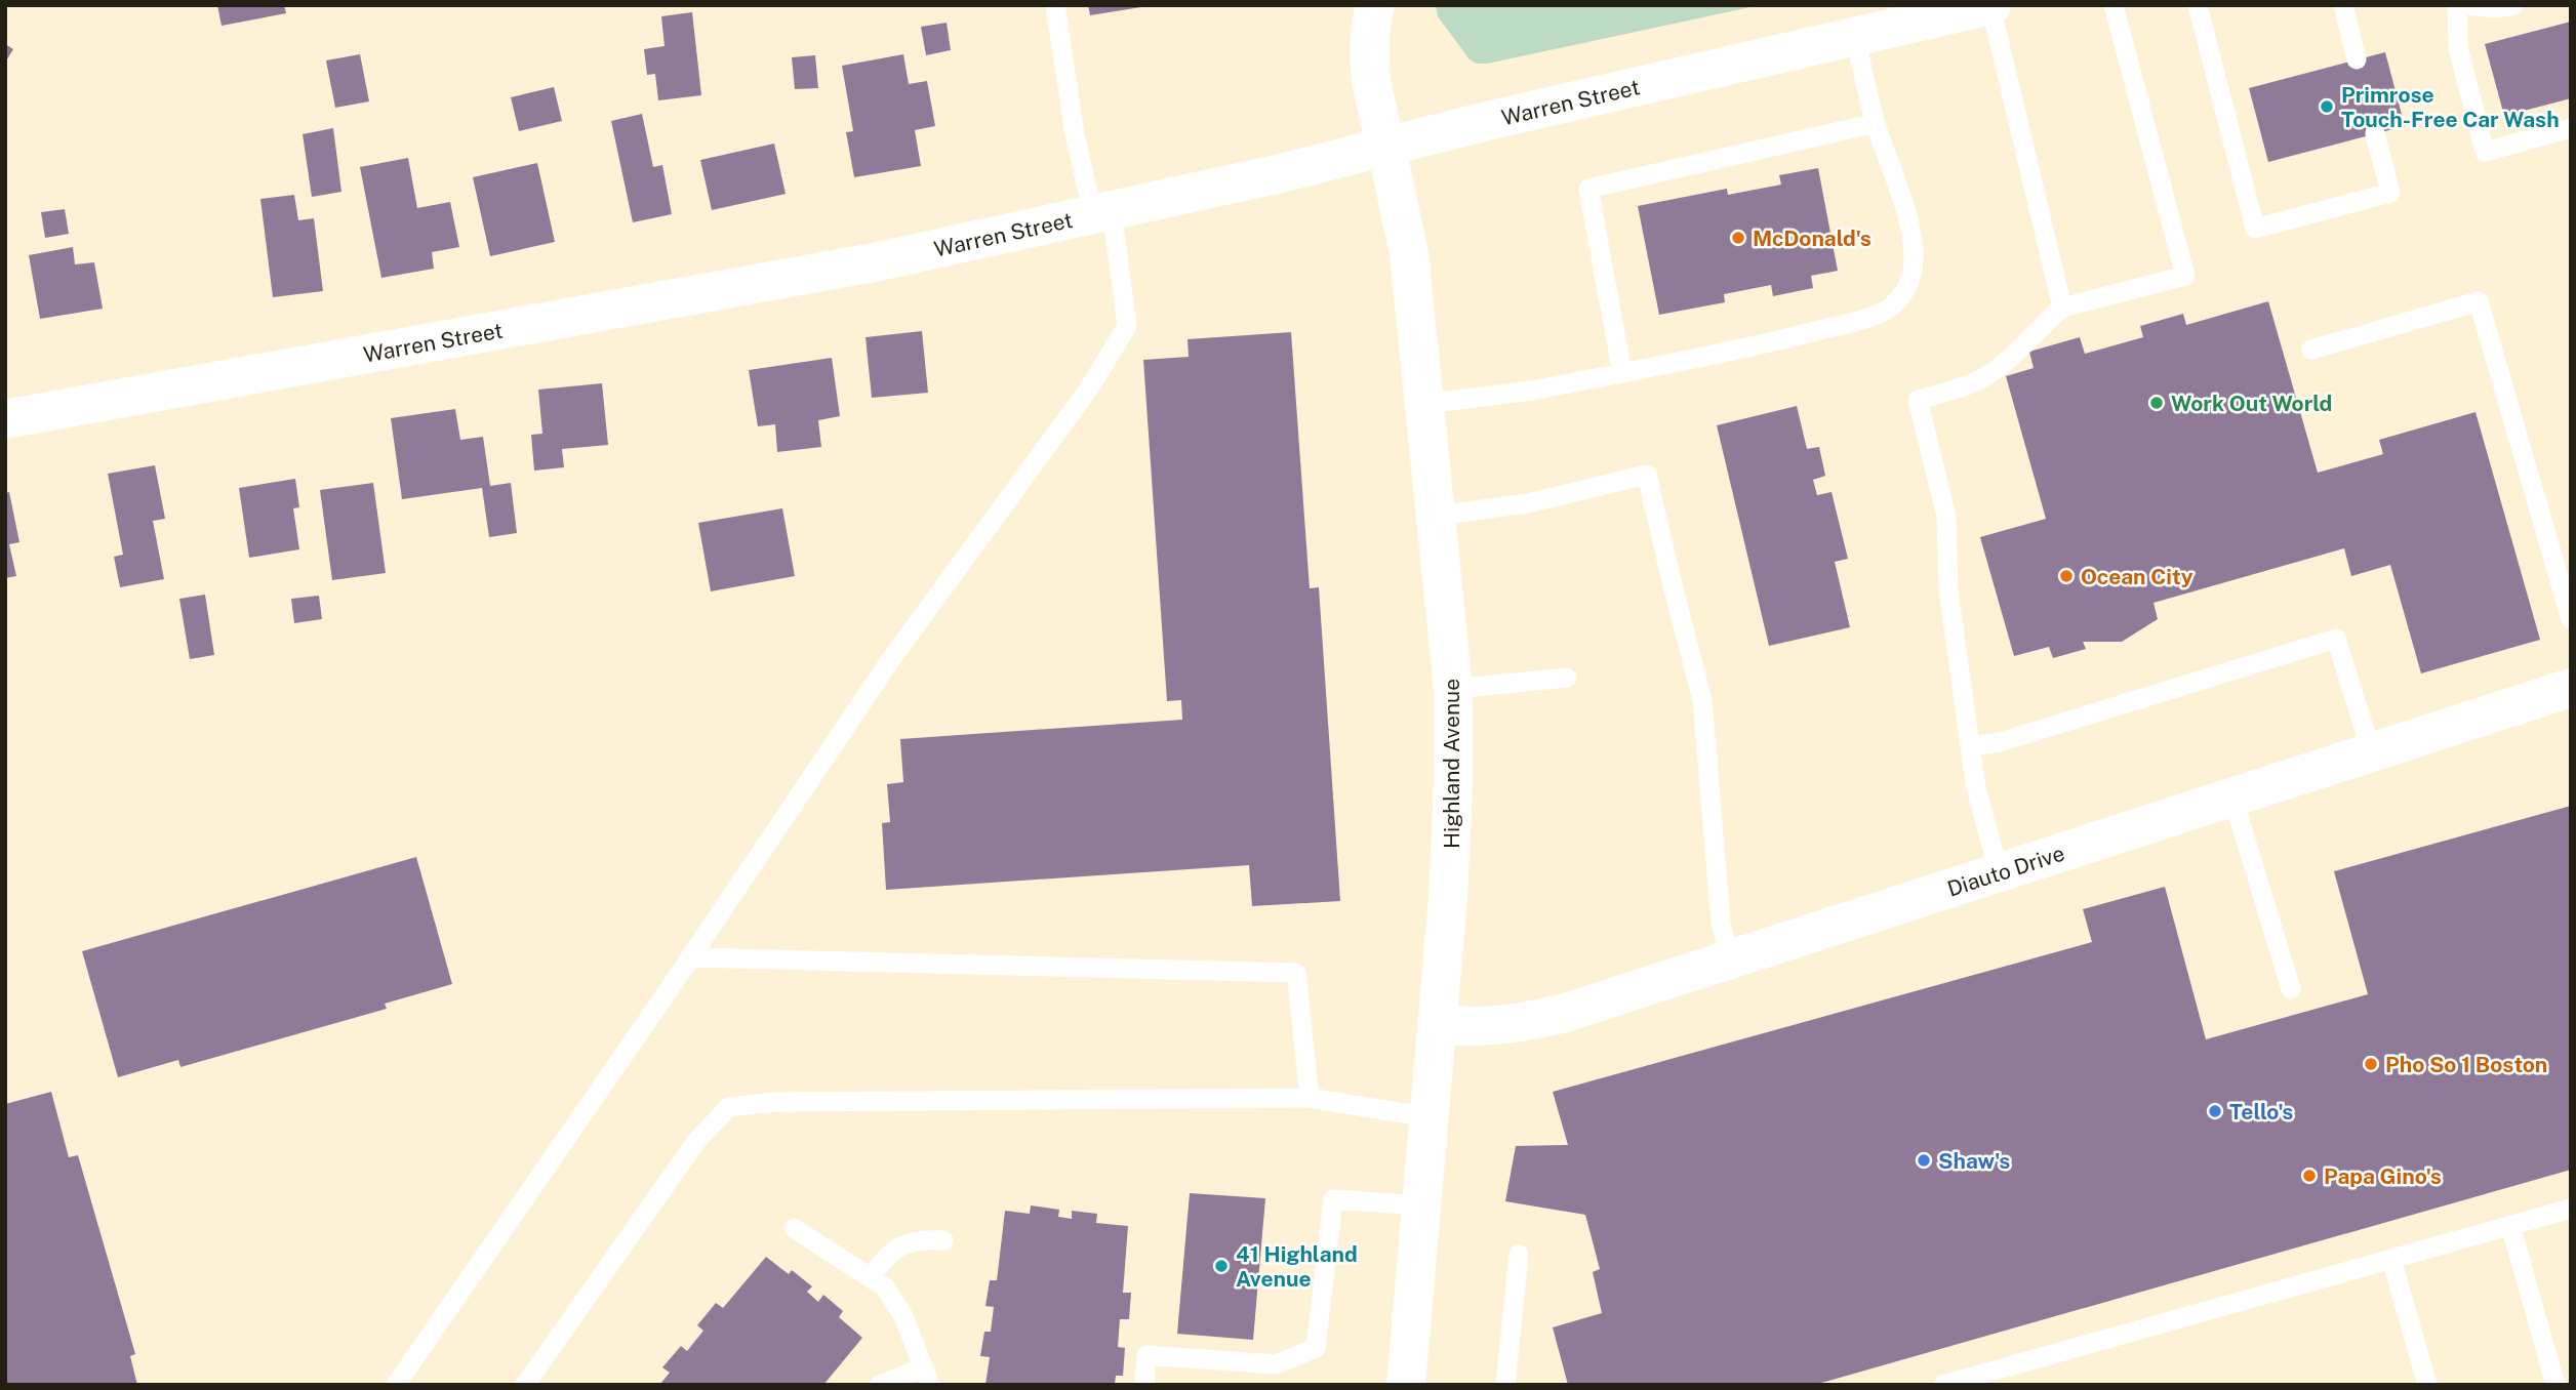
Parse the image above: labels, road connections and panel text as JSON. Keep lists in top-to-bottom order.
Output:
{
  "streets": {
    "street": ["Warren Street", "Highland Avenue", "Diauto Drive"]
  },
  "crossings": [
    ["Warren Street", "Highland Avenue"],
    ["Highland Avenue", "Diauto Drive"]
  ],
  "places": [
    "Primrose Touch-Free Car Wash",
    "McDonald's",
    "Work Out World",
    "Ocean City",
    "Pho So 1 Boston",
    "Tello's",
    "Shaw's",
    "Papa Gino's",
    "41 Highland Avenue"
  ]
}
